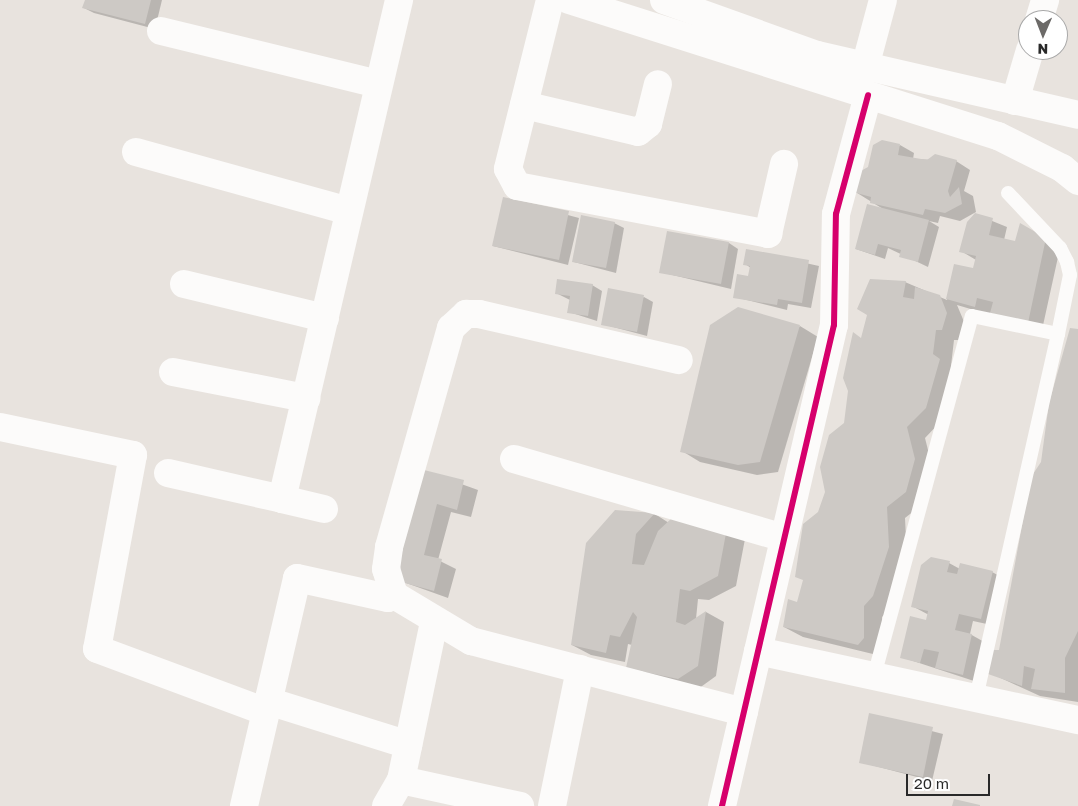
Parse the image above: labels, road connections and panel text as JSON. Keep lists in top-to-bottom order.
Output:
{
  "scale_bar": "20 m",
  "north": "bottom"
}
